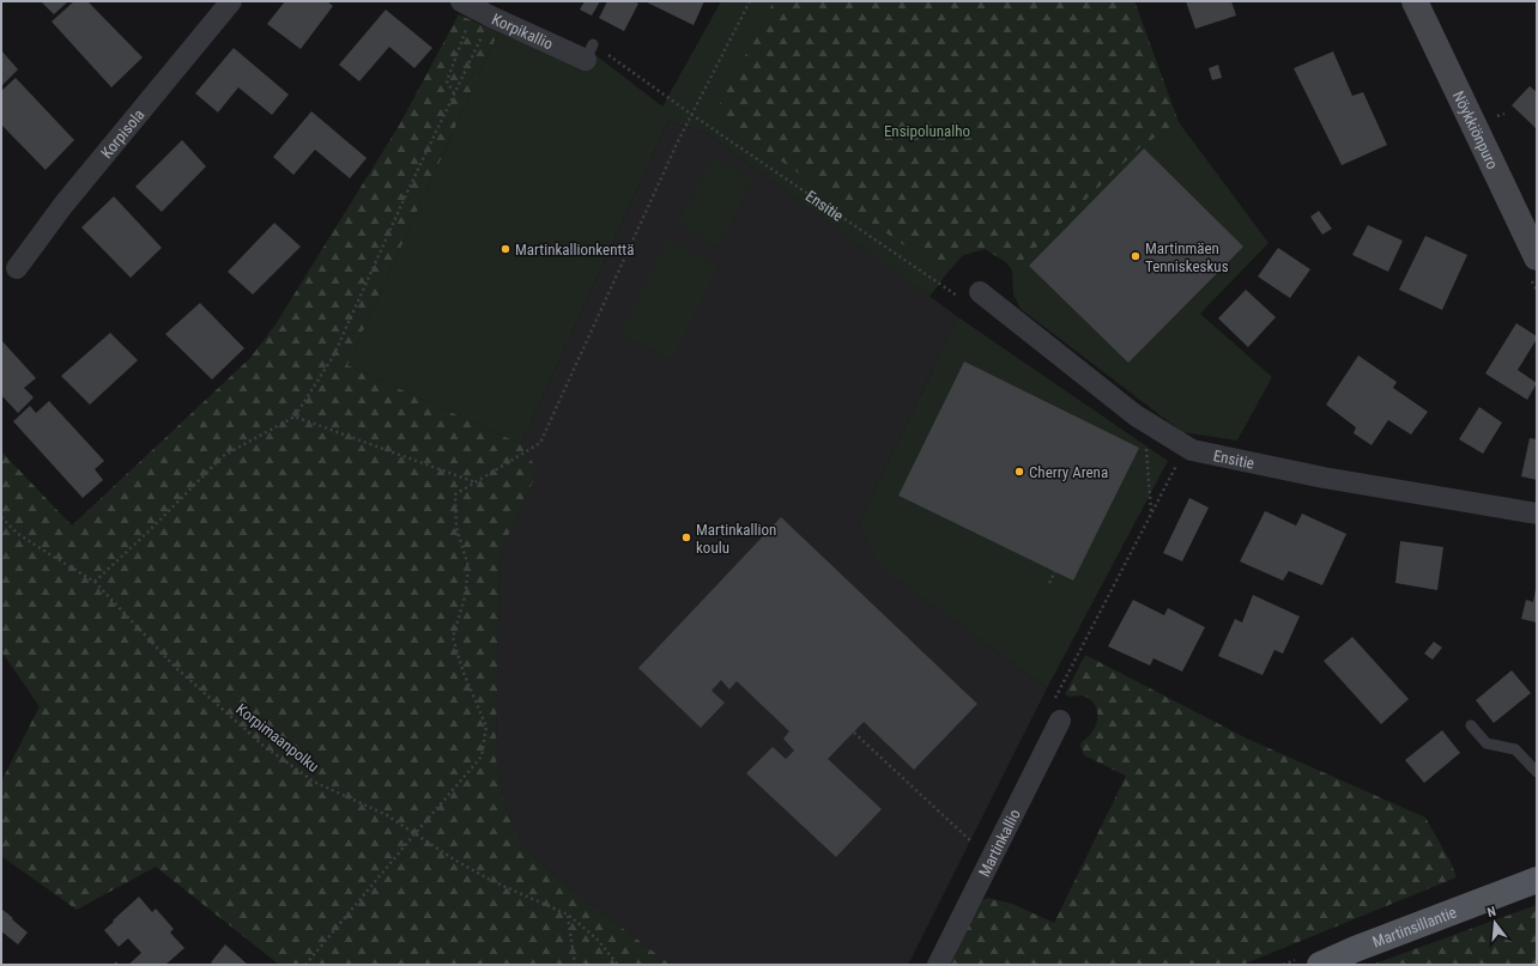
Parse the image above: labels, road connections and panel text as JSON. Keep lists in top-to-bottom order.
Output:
{
  "streets": {
    "main road": ["Martinsillantie"],
    "street": [
      "Korpikallio",
      "Nöykkiönpuro",
      "Korpisola",
      "Ensitie",
      "Martinkallio"
    ],
    "path": ["Korpimaanpolku"]
  },
  "crossings": [
    ["Korpikallio", "Ensitie"]
  ],
  "parks": ["Ensipolunalho"],
  "places": [
    "Martinkallionkenttä",
    "Martinmäen Tenniskeskus",
    "Cherry Arena",
    "Martinkallion koulu"
  ],
  "north": "top"
}
